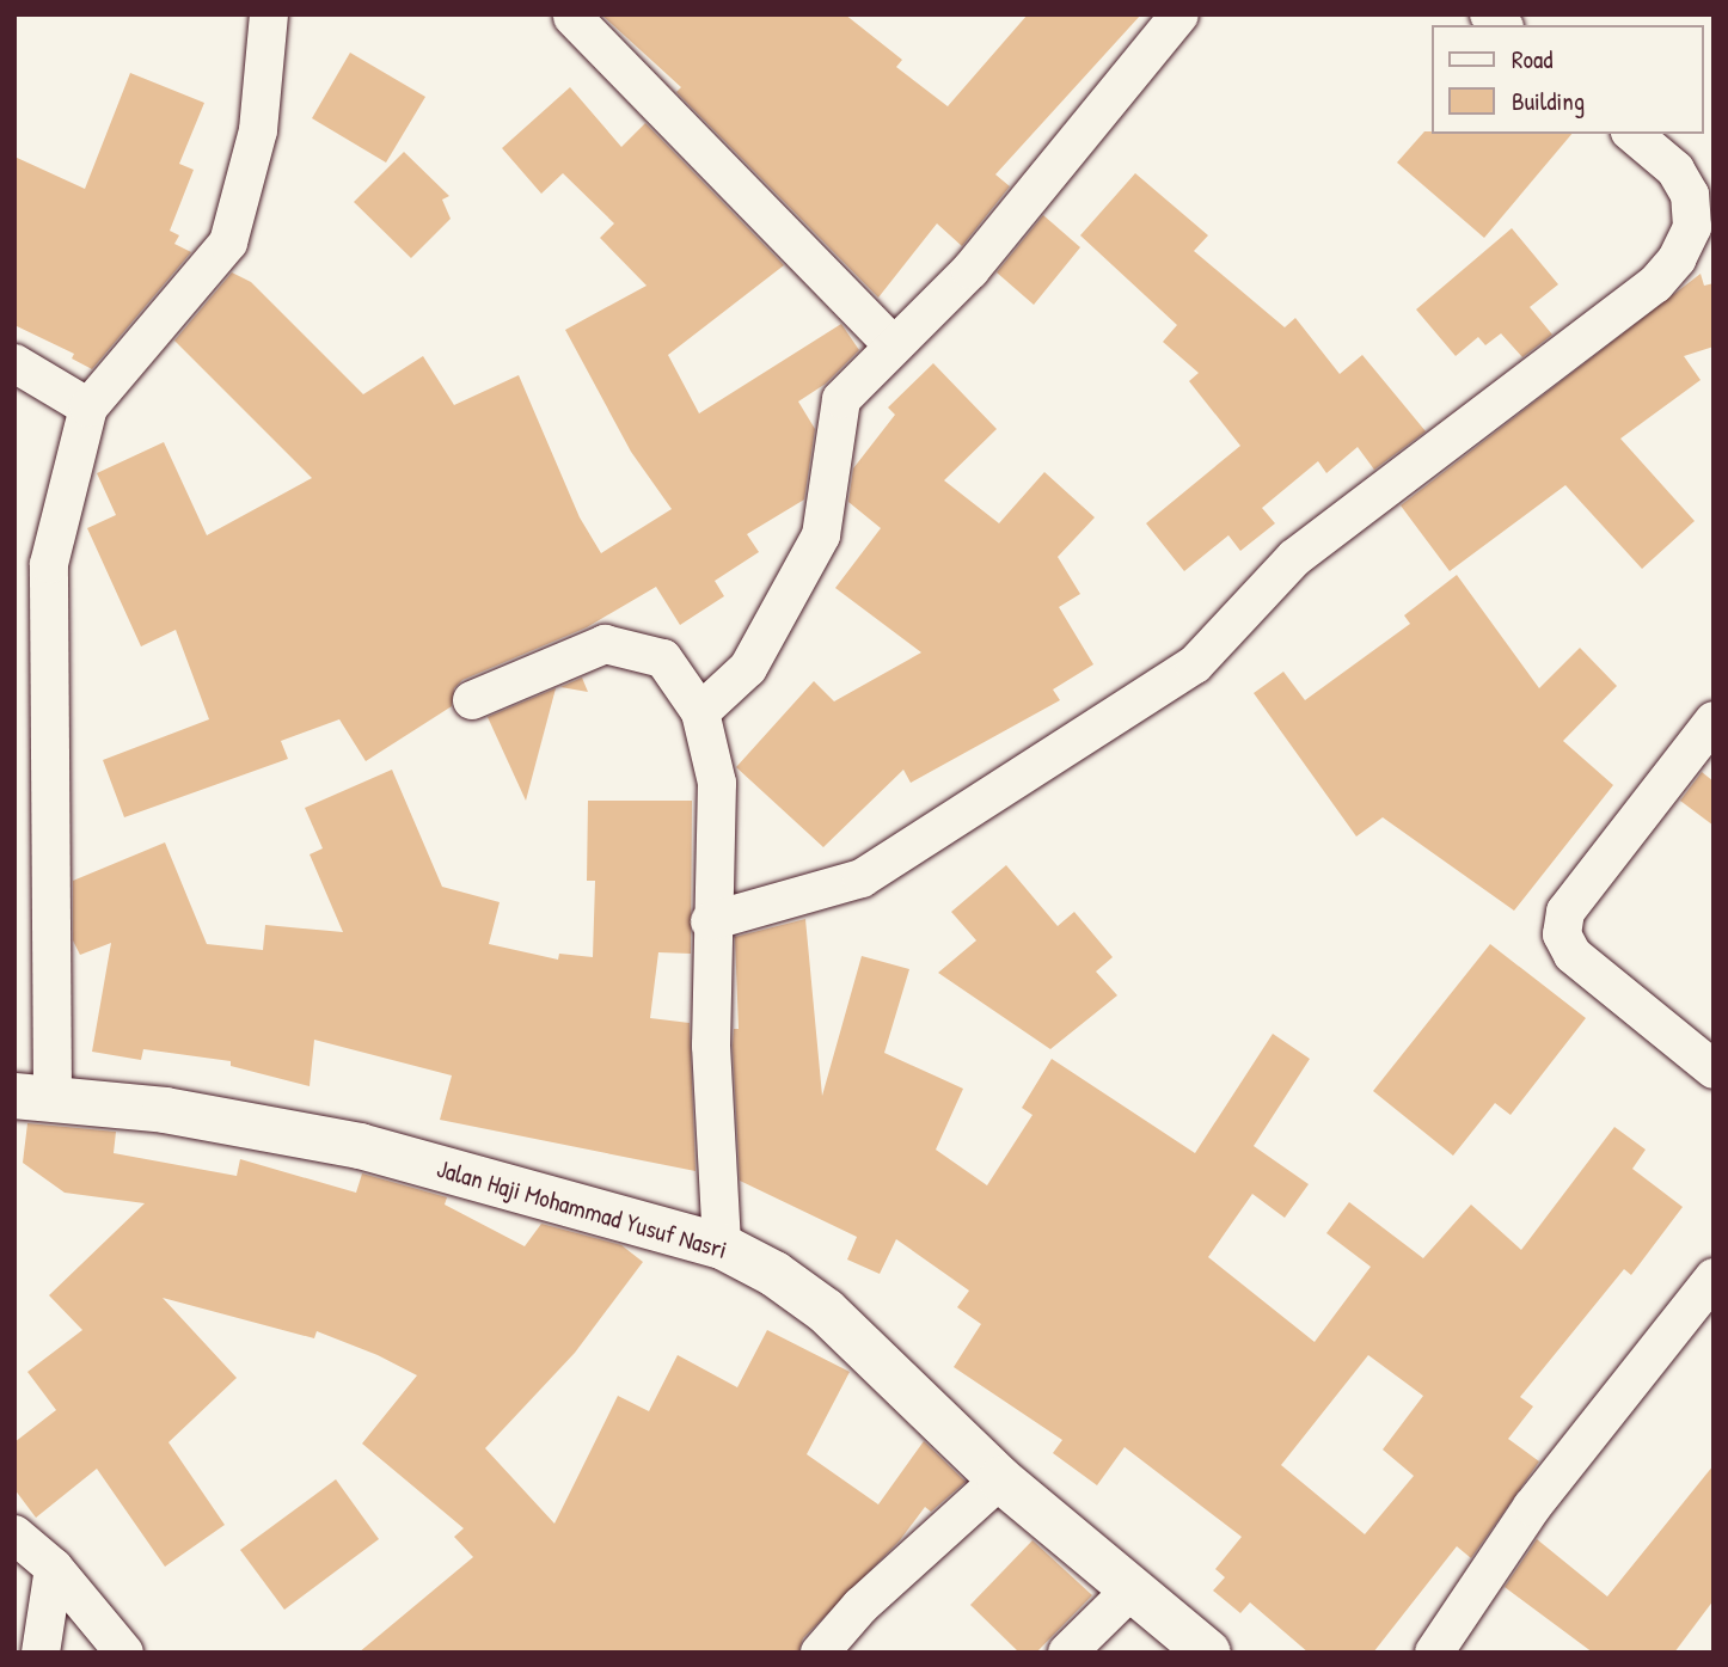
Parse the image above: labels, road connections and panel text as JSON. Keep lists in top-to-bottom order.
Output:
{
  "streets": {
    "street": ["Jalan Haji Mohammad Yusuf Nasri"]
  },
  "legend": ["Road", "Building"]
}
